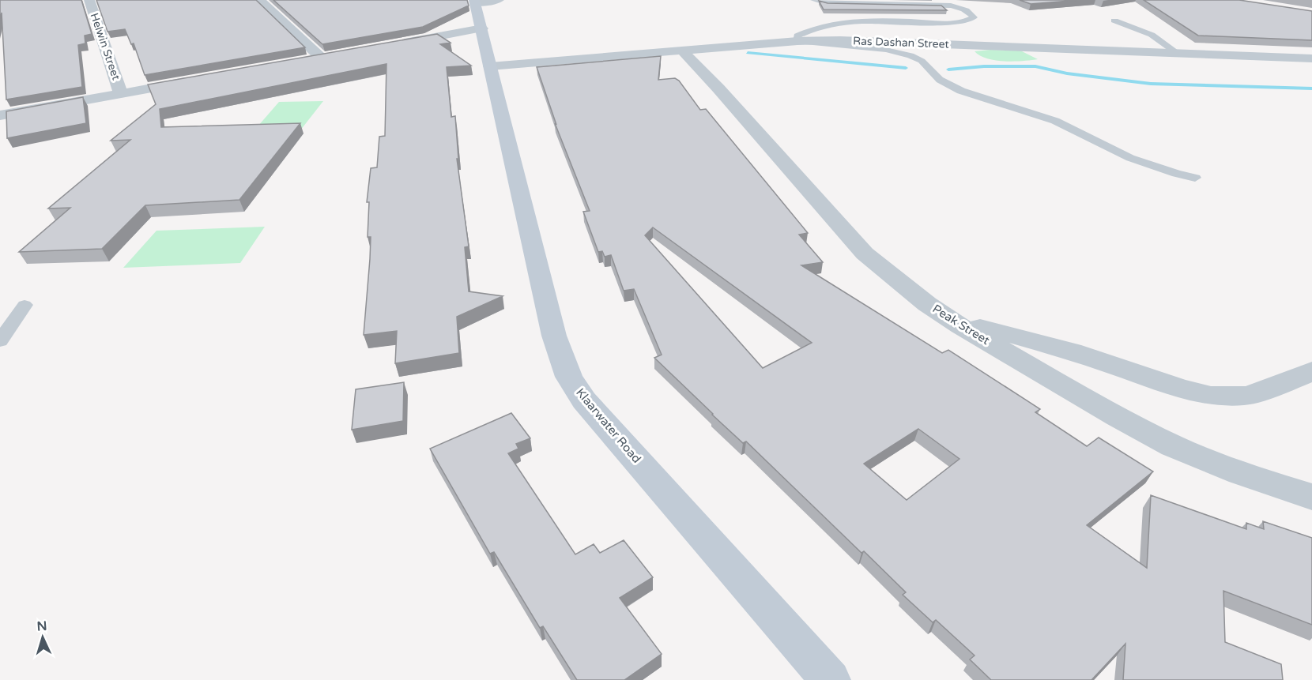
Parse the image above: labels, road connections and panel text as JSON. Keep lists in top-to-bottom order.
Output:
{
  "streets": {
    "street": [
      "Ras Dashan Street",
      "Helwin Street",
      "Peak Street",
      "Klaarwater Road"
    ]
  },
  "crossings": [
    ["Ras Dashan Street", "Peak Street"],
    ["Ras Dashan Street", "Klaarwater Road"]
  ],
  "north": "top"
}
